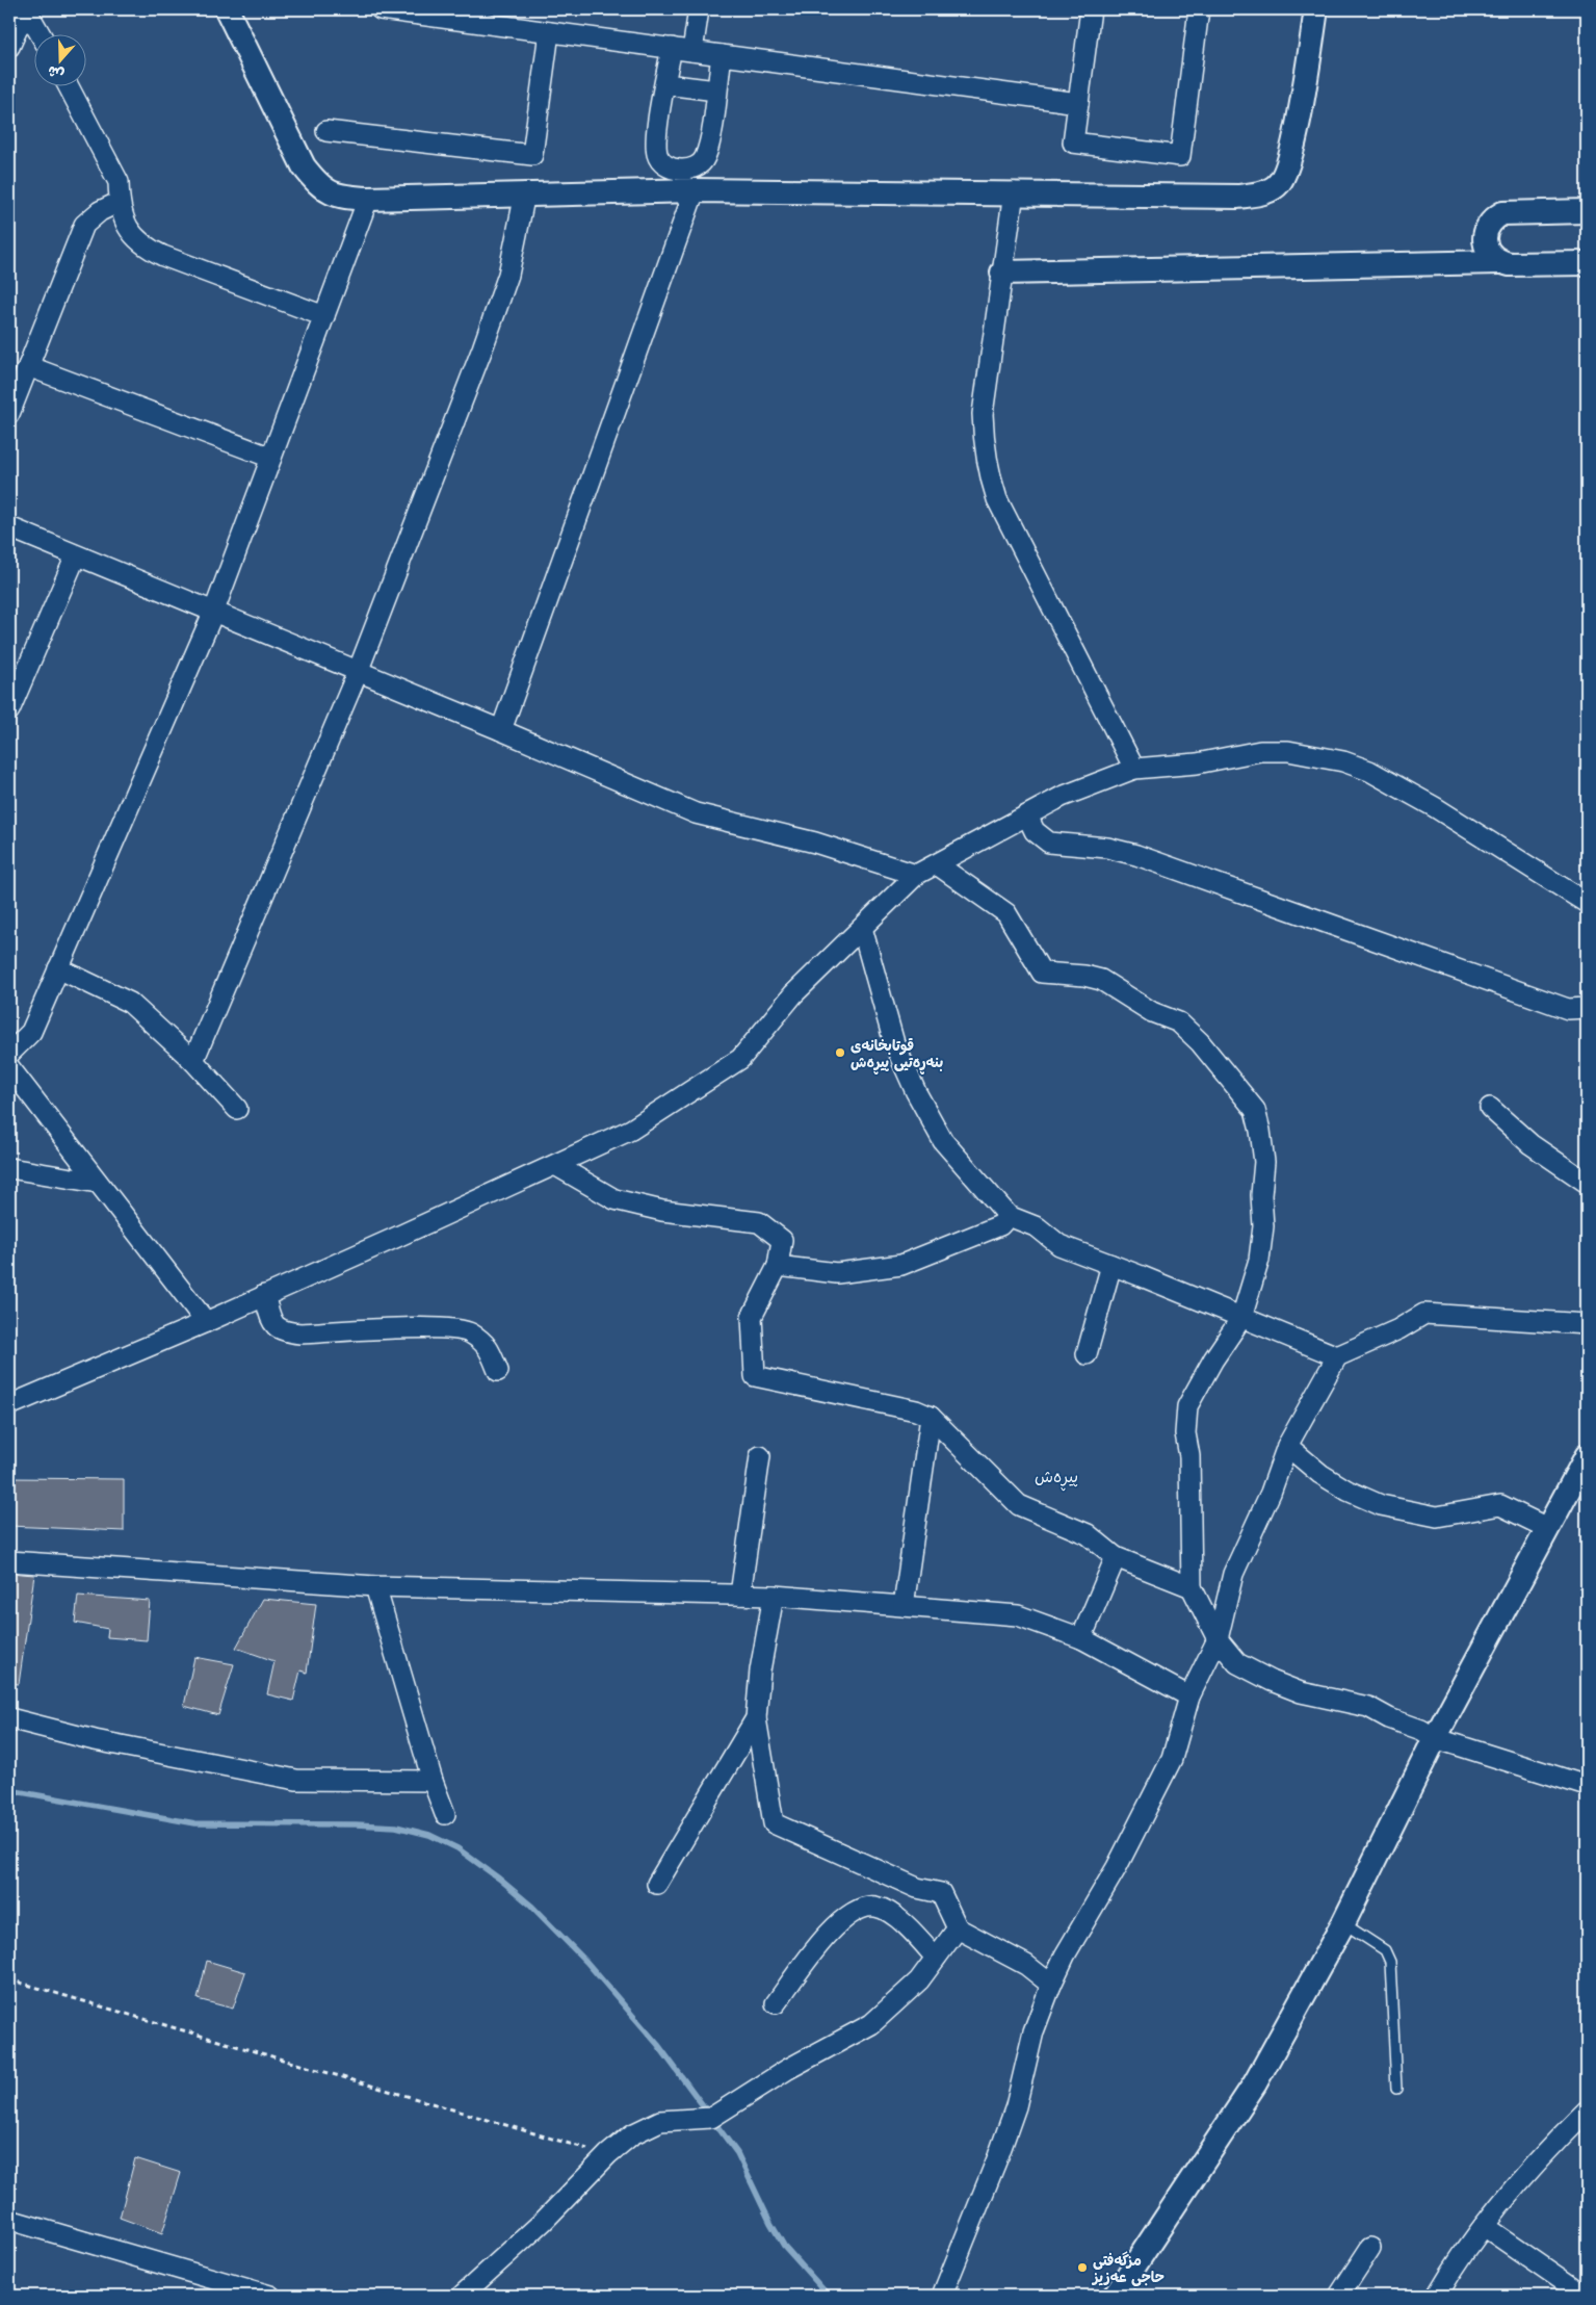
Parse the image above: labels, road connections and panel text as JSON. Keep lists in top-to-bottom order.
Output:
{
  "districts": ["پیڕەش"],
  "places": ["قوتابخانەی بنەڕەتیی پیڕەش", "مزگەفتی حاجی عەزیز"],
  "north": "bottom"
}
